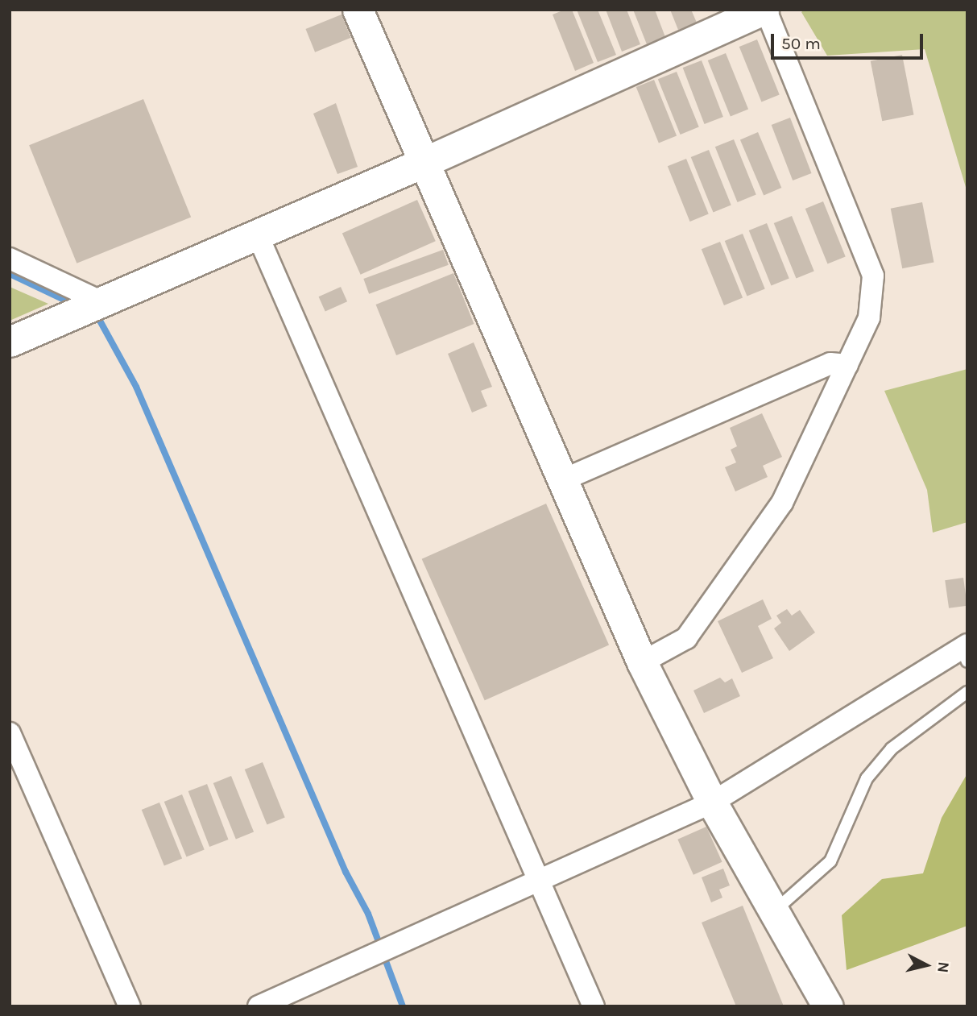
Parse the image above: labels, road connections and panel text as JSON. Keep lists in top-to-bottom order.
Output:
{
  "scale_bar": "50 m",
  "north": "right"
}
